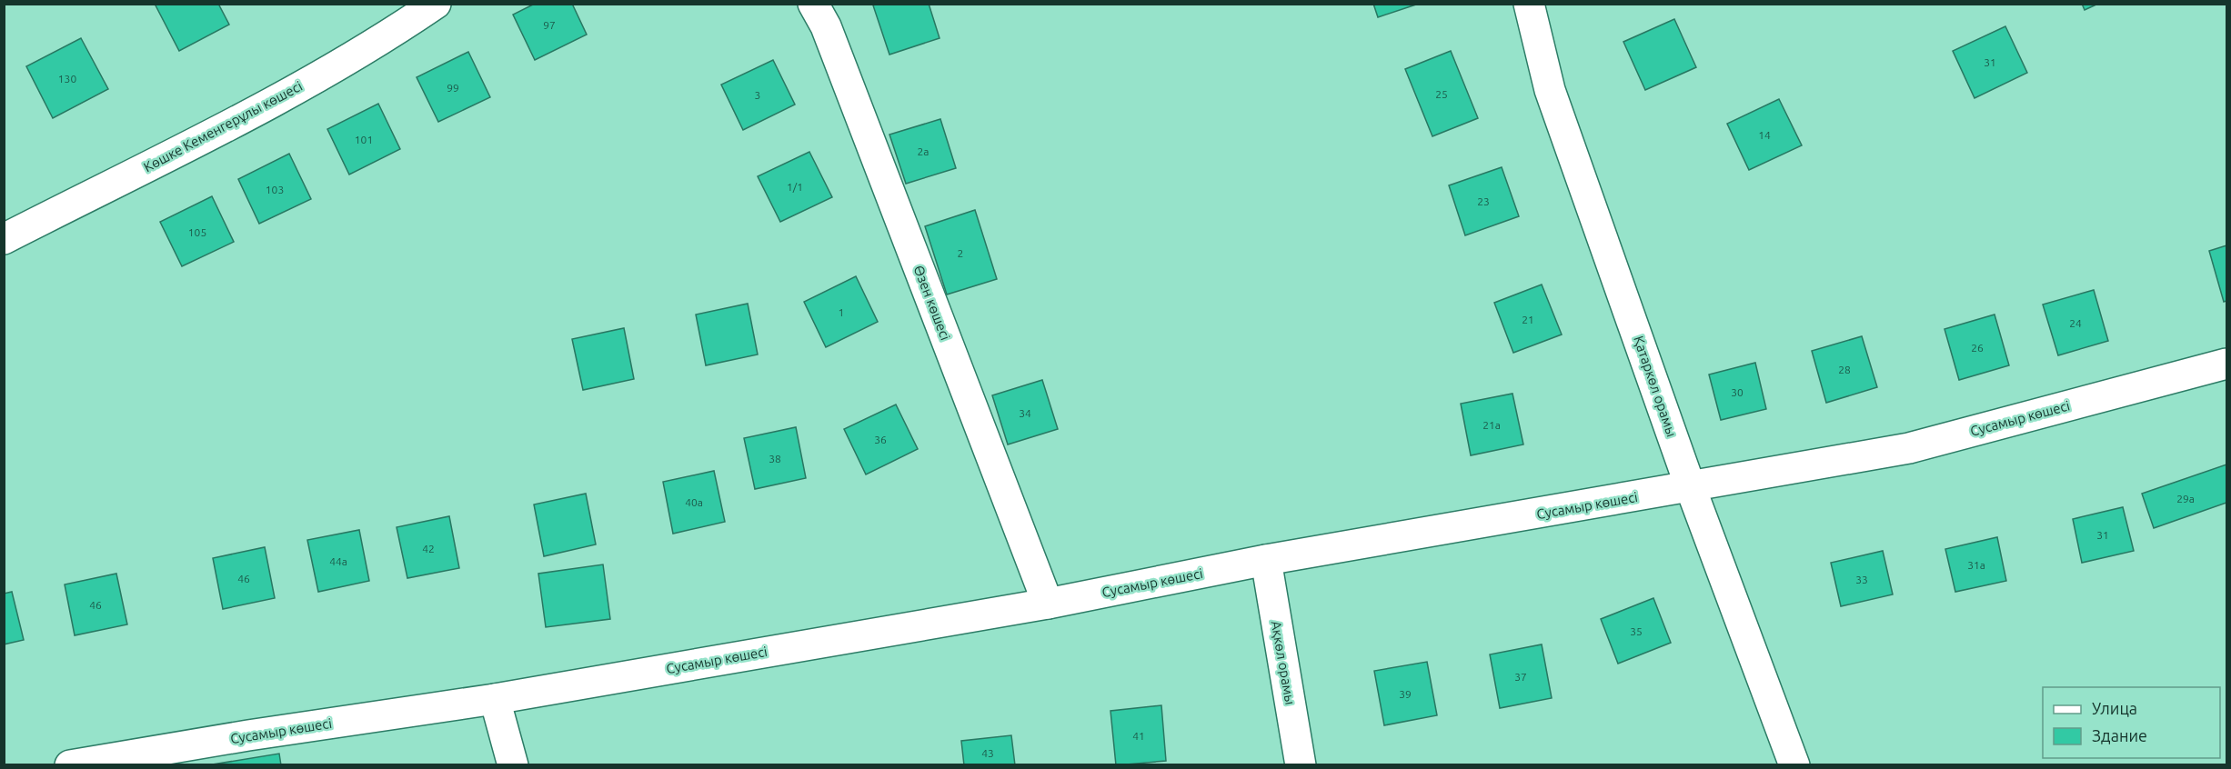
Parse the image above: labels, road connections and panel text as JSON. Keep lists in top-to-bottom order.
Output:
{
  "streets": {
    "street": [
      "Көшке Кеменгерұлы көшесі",
      "Өзен көшесі",
      "Қатаркөл орамы",
      "Сусамыр көшесі",
      "Ақкөл орамы"
    ]
  },
  "crossings": [
    ["Өзен көшесі", "Сусамыр көшесі"],
    ["Қатаркөл орамы", "Сусамыр көшесі"],
    ["Сусамыр көшесі", "Ақкөл орамы"]
  ],
  "house_numbers": [
    "97",
    "31",
    "130",
    "99",
    "25",
    "3",
    "14",
    "101",
    "2а",
    "1/1",
    "103",
    "23",
    "105",
    "2",
    "1",
    "21",
    "24",
    "26",
    "28",
    "30",
    "34",
    "21а",
    "36",
    "38",
    "29а",
    "40а",
    "31",
    "42",
    "44а",
    "31а",
    "46",
    "33",
    "46",
    "35",
    "37",
    "39",
    "41",
    "43"
  ],
  "legend": ["Улица", "Здание"]
}
